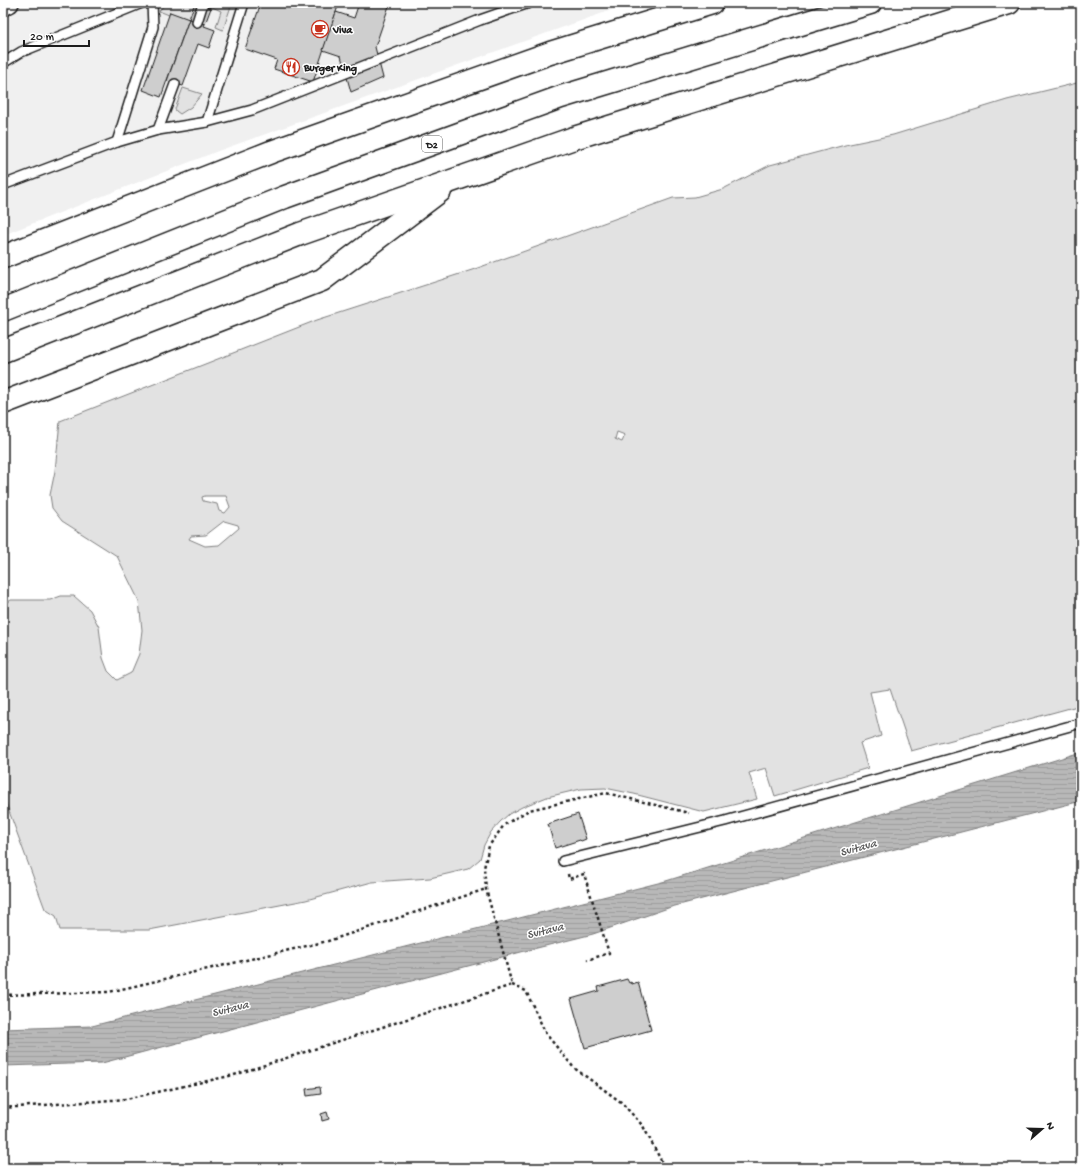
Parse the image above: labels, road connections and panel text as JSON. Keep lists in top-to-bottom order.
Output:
{
  "streets": {
    "highway": ["D2"]
  },
  "water": ["Svitava"],
  "places": {
    "cafe": ["Viva"],
    "restaurant": ["Burger King"]
  },
  "scale_bar": "20 m",
  "north": "right"
}
